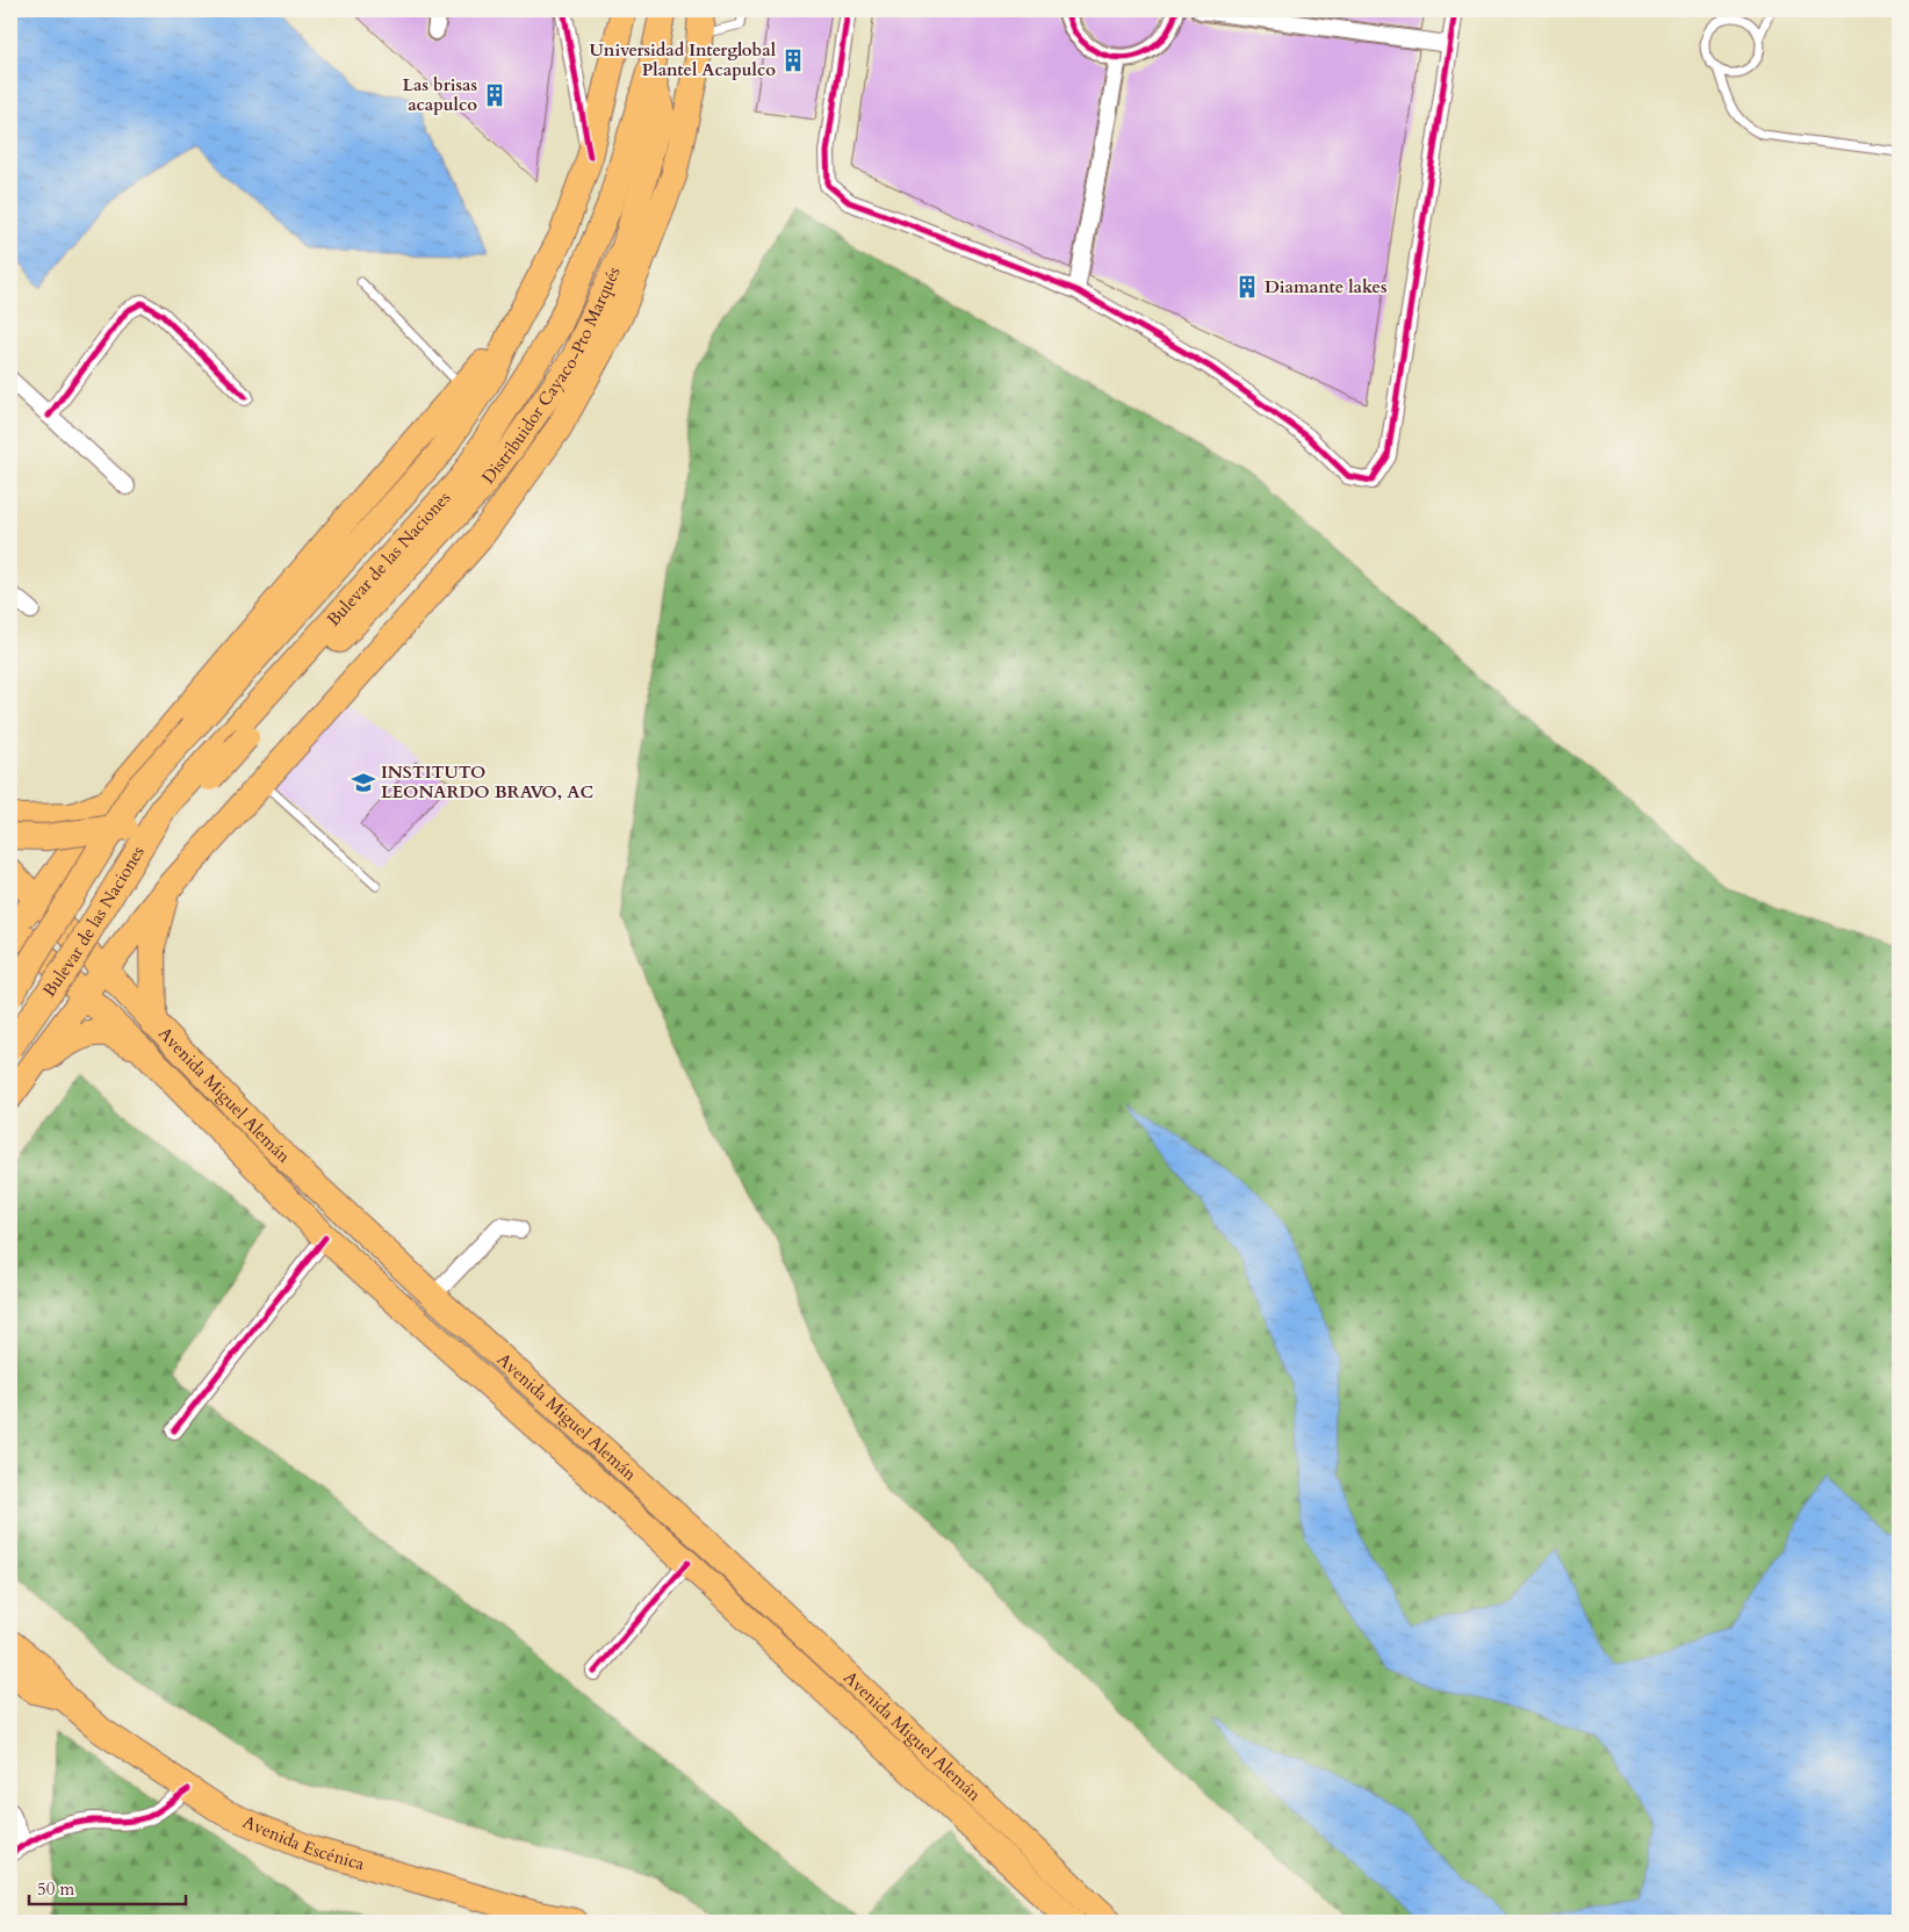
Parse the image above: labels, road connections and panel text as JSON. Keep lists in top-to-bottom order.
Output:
{
  "streets": {
    "main road": [
      "Distribuidor Cayaco-Pto Marqués",
      "Bulevar de las Naciones",
      "Avenida Miguel Alemán",
      "Avenida Escénica"
    ]
  },
  "crossings": [
    ["Distribuidor Cayaco-Pto Marqués", "Bulevar de las Naciones"]
  ],
  "places": {
    "building": ["Universidad Interglobal Plantel Acapulco", "Las brisas acapulco", "Diamante lakes"],
    "school or university": ["INSTITUTO LEONARDO BRAVO, AC"]
  },
  "scale_bar": "50 m"
}
